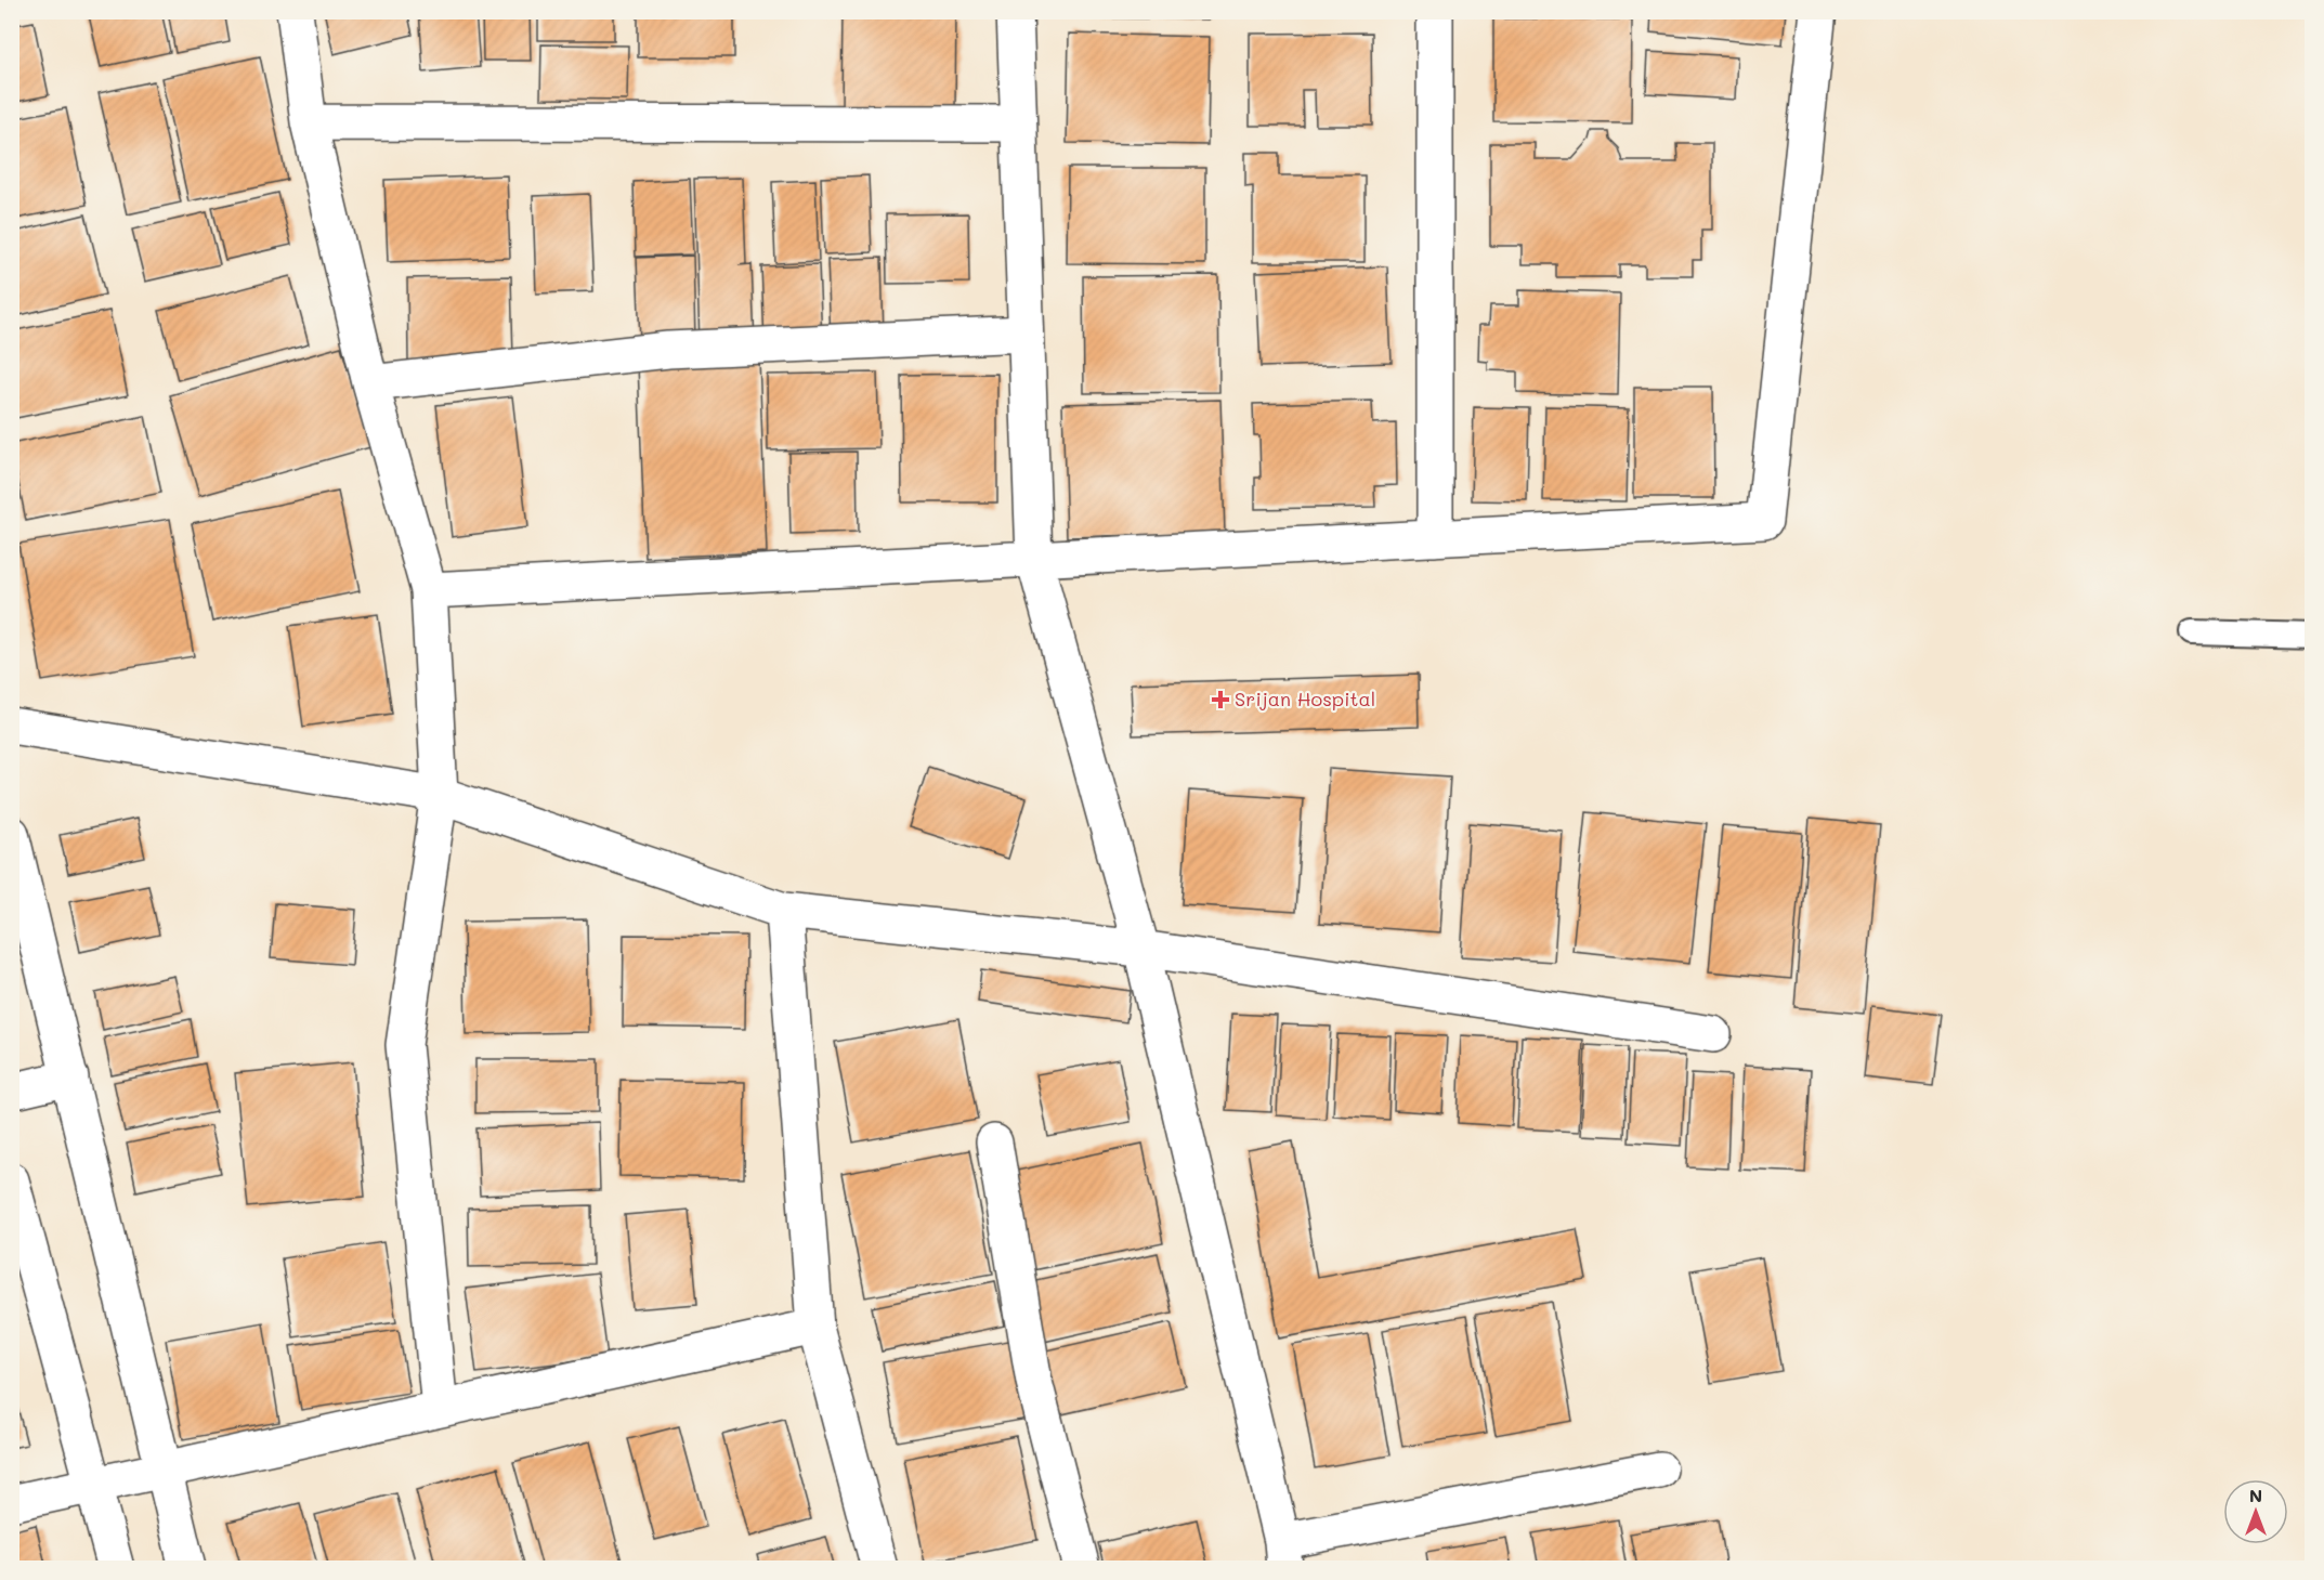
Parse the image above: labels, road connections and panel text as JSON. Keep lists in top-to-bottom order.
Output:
{
  "places": {
    "health": ["Srijan Hospital"]
  },
  "north": "top"
}
